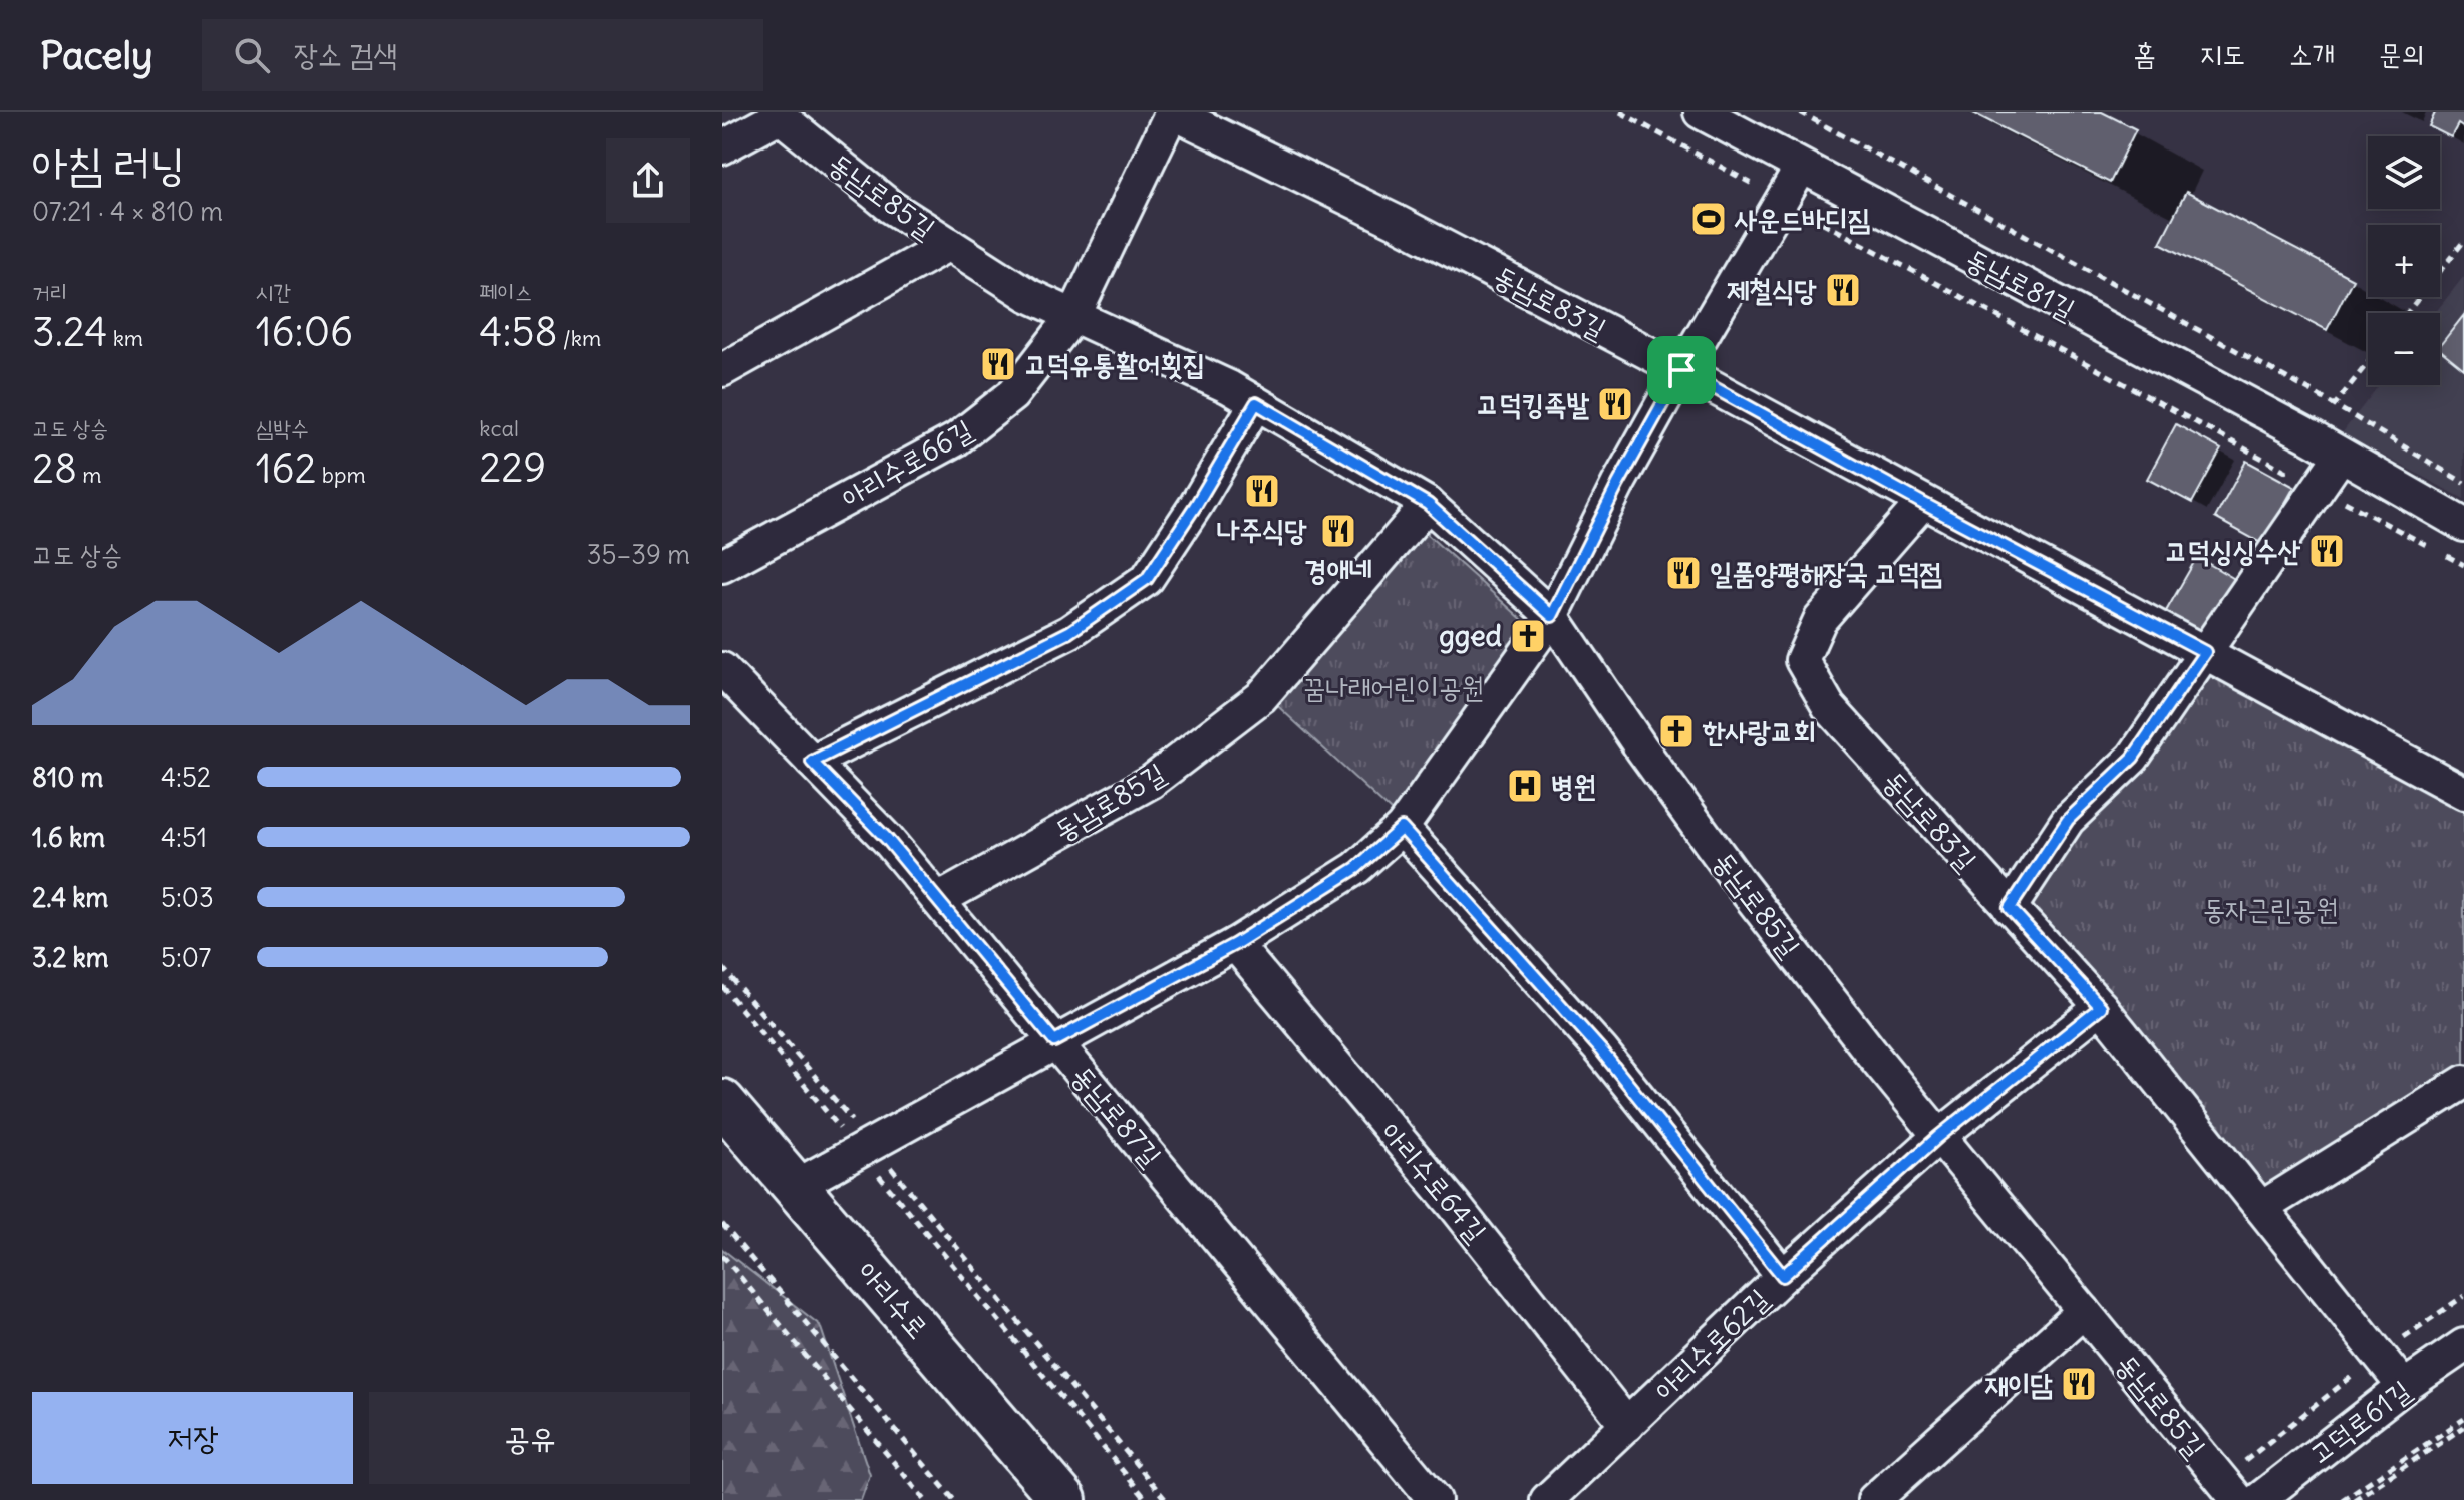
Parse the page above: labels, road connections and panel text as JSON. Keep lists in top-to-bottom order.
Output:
{
  "streets": {
    "main road": ["아리수로"],
    "street": [
      "동남로85길",
      "동남로81길",
      "동남로83길",
      "아리수로66길",
      "동남로87길",
      "아리수로64길",
      "아리수로62길",
      "고덕로61길"
    ]
  },
  "crossings": [
    ["동남로85길", "아리수로66길"],
    ["동남로85길", "동남로87길"],
    ["동남로85길", "아리수로62길"],
    ["동남로83길", "아리수로66길"],
    ["동남로83길", "아리수로62길"],
    ["동남로83길", "고덕로61길"],
    ["아리수로64길", "아리수로62길"]
  ],
  "parks": ["꿈나래어린이공원", "동자근린공원"],
  "places": {
    "sports": ["사운드바디짐"],
    "restaurant": [
      "제철식당",
      "고덕유통활어횟집",
      "고덕킹족발",
      "나주식당",
      "경애네",
      "고덕싱싱수산",
      "일품양평해장국 고덕점",
      "재이담"
    ],
    "church": ["gged", "한사랑교회"],
    "hospital": ["병원"]
  },
  "page": {
    "header": "Pacely",
    "search": "장소 검색",
    "nav": [
      "홈",
      "지도",
      "소개",
      "문의"
    ],
    "heading": ["아침 러닝", "07:21 · 4 × 810 m"],
    "map_buttons": ["+", "−"],
    "stats": [
      ["거리", "3.24 km"],
      ["시간", "16:06"],
      ["페이스", "4:58 /km"],
      ["고도 상승", "28 m"],
      ["심박수", "162 bpm"],
      ["kcal", "229"]
    ],
    "chart": ["고도 상승", "35–39 m"],
    "list": [
      {
        "name": "810 m",
        "note": "4:52"
      },
      {
        "name": "1.6 km",
        "note": "4:51"
      },
      {
        "name": "2.4 km",
        "note": "5:03"
      },
      {
        "name": "3.2 km",
        "note": "5:07"
      }
    ],
    "buttons": ["저장", "공유"]
  }
}
